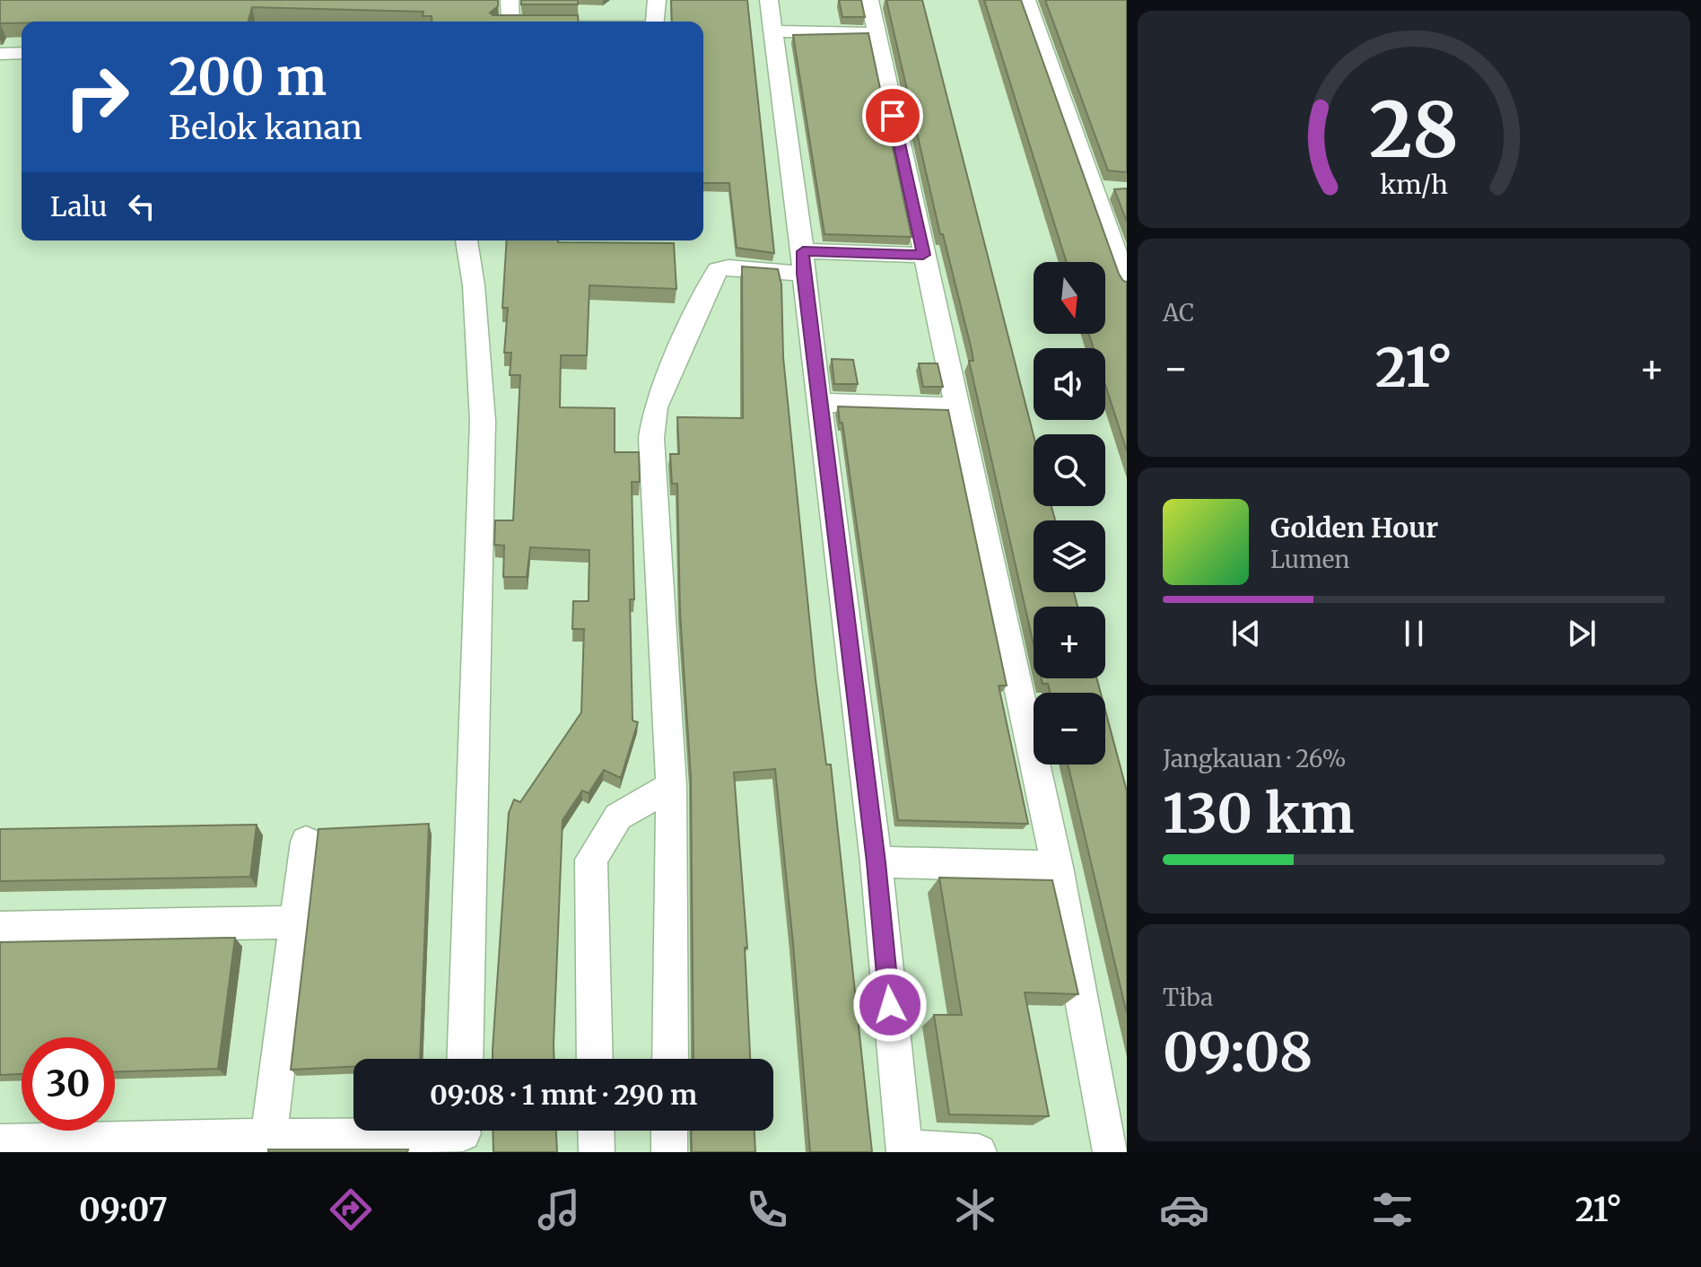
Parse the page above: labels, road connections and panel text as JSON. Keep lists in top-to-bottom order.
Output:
{
  "north": "bottom",
  "page": {
    "turn": ["200 m", "Belok kanan"],
    "then": "Lalu",
    "tile": [
      "AC",
      ["Jangkauan · 26%", "130 km"],
      ["Tiba", "09:08"]
    ],
    "map_buttons": ["+", "−"],
    "heat": ["−", "21°", "+"],
    "song": ["Golden Hour", "Lumen"],
    "limit": "30",
    "trip": "09:08 · 1 mnt · 290 m",
    "tabs": ["09:07", "21°"],
    "gauge": ["28", "km/h"]
  }
}
